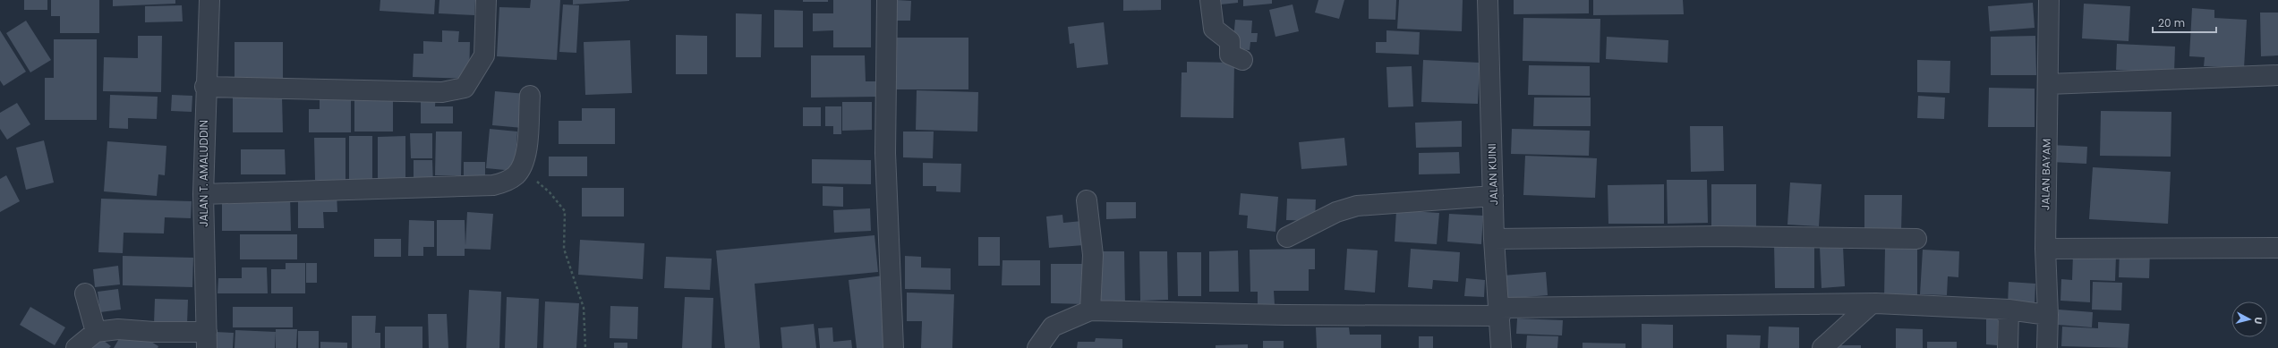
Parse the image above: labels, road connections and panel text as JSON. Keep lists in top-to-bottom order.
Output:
{
  "streets": {
    "street": ["JALAN T. AMALUDDIN", "JALAN KUINI", "JALAN BAYAM"]
  },
  "scale_bar": "20 m",
  "north": "right"
}
